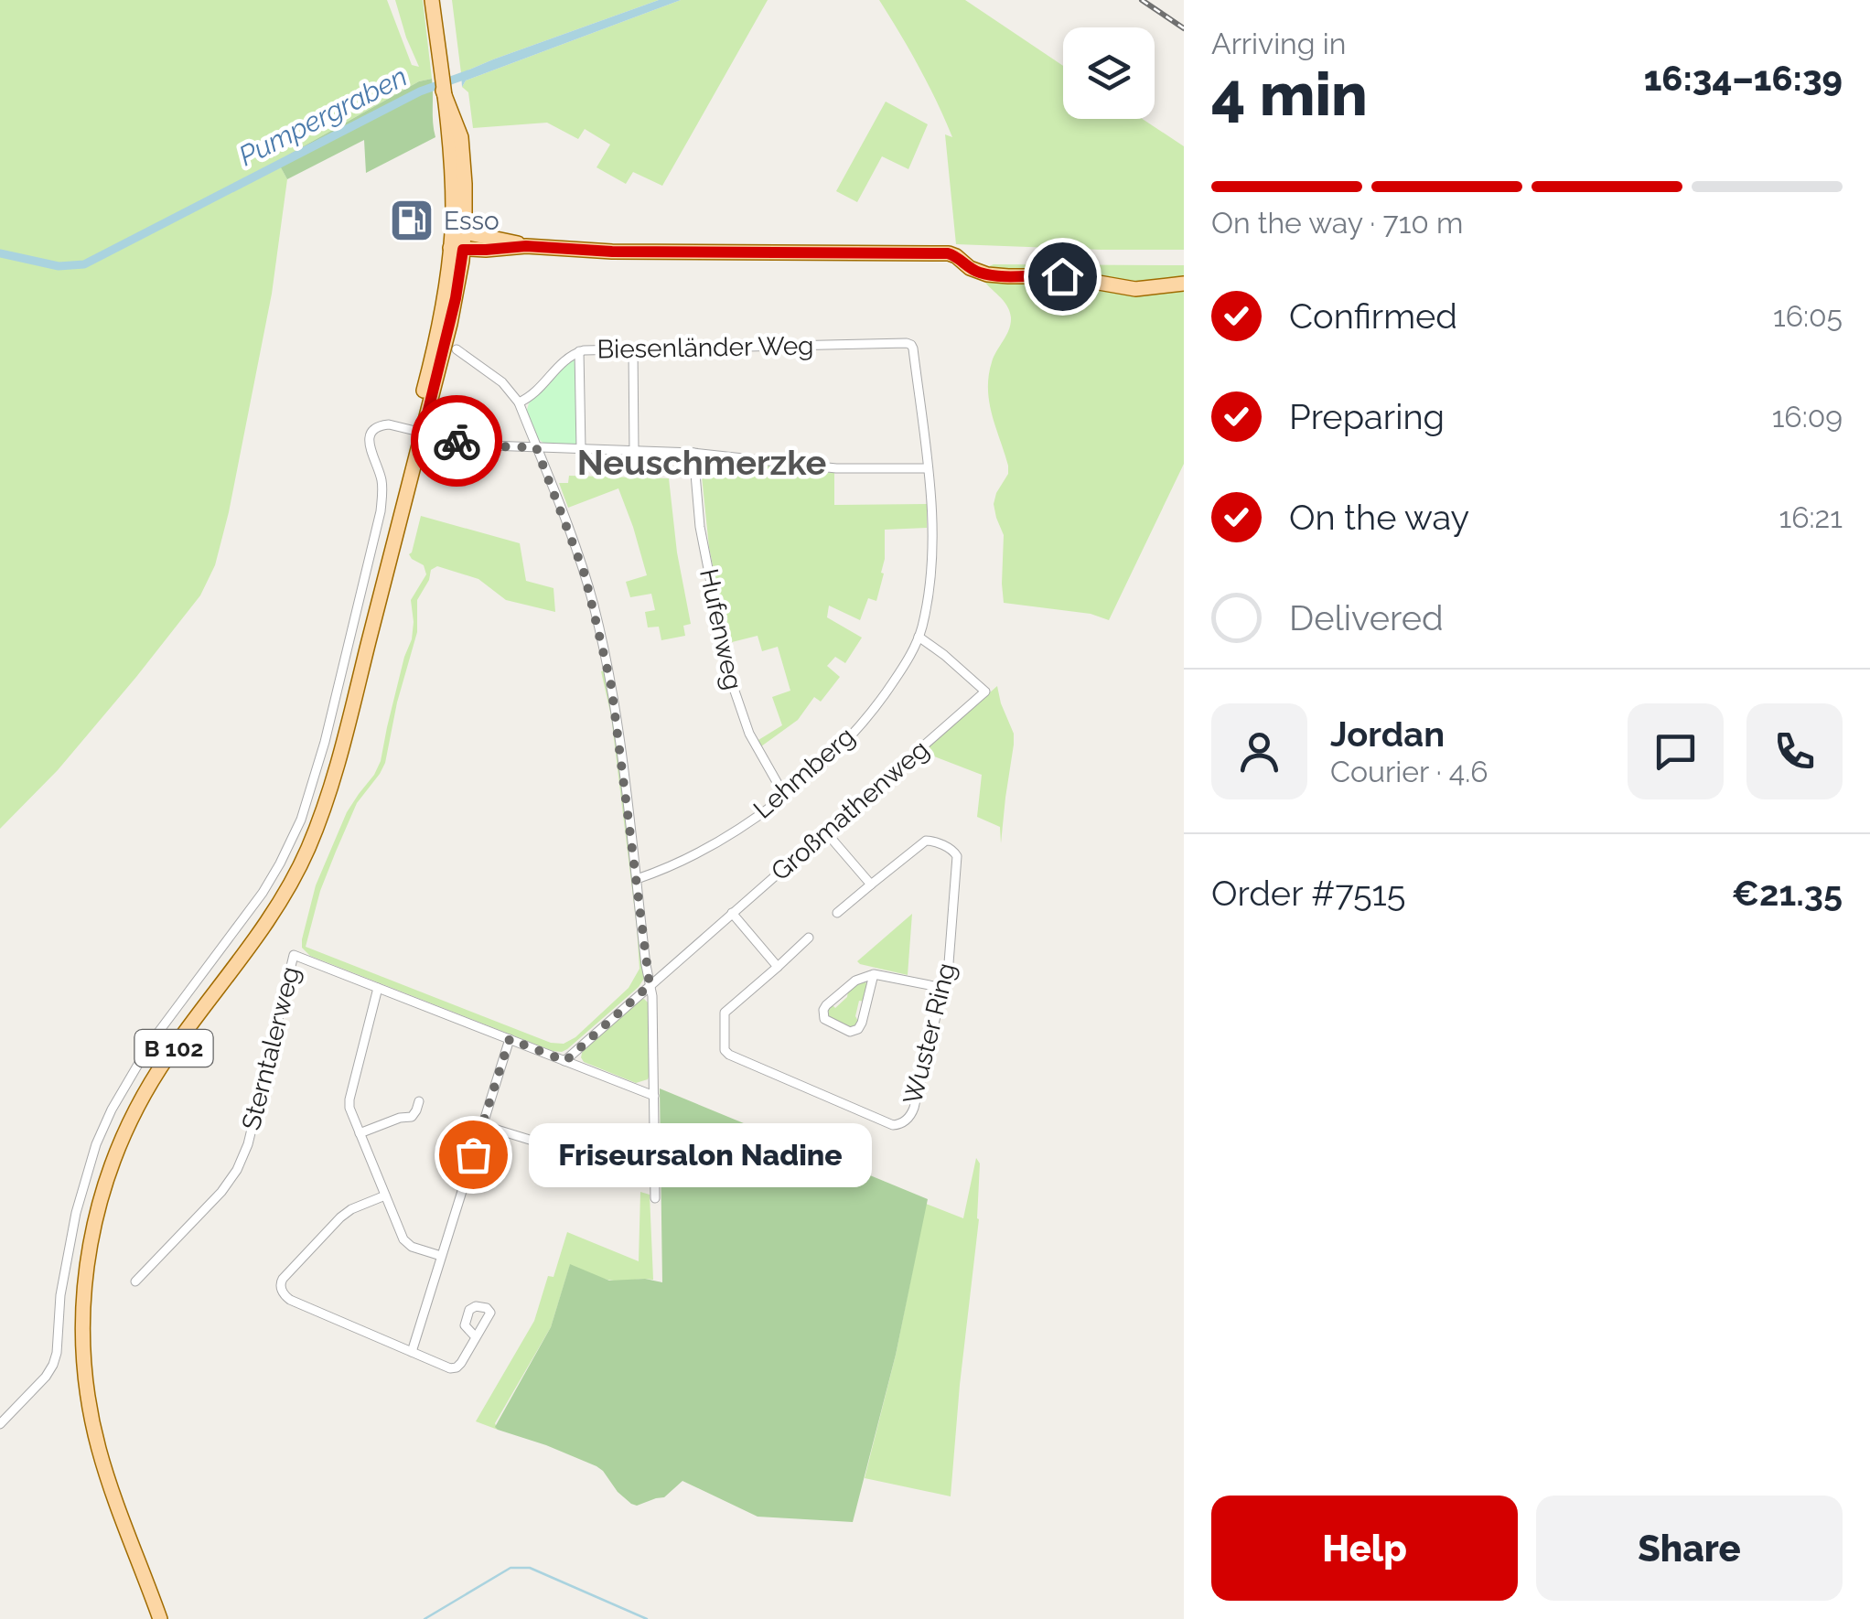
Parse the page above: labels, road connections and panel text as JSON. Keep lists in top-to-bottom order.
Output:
{
  "streets": {
    "main road": ["B 102"],
    "street": [
      "Biesenländer Weg",
      "Hufenweg",
      "Lehmberg",
      "Großmathenweg",
      "Wuster Ring",
      "Sterntalerweg"
    ]
  },
  "crossings": [
    ["Biesenländer Weg", "Lehmberg"],
    ["Hufenweg", "Lehmberg"],
    ["Lehmberg", "Großmathenweg"]
  ],
  "districts": ["Neuschmerzke"],
  "water": ["Pumpergraben"],
  "places": {
    "fuel station": ["Esso"],
    "other": ["Friseursalon Nadine"]
  },
  "page": {
    "heading": ["4 min", "Arriving in", "16:34–16:39"],
    "panel": [
      "Jordan",
      "Courier · 4.6",
      "Order #7515",
      "€21.35"
    ],
    "bar": "On the way · 710 m",
    "list": [
      ["Confirmed", "16:05"],
      ["Preparing", "16:09"],
      ["On the way", "16:21"],
      "Delivered"
    ],
    "bubble": "Friseursalon Nadine",
    "buttons": ["Help", "Share"]
  }
}
